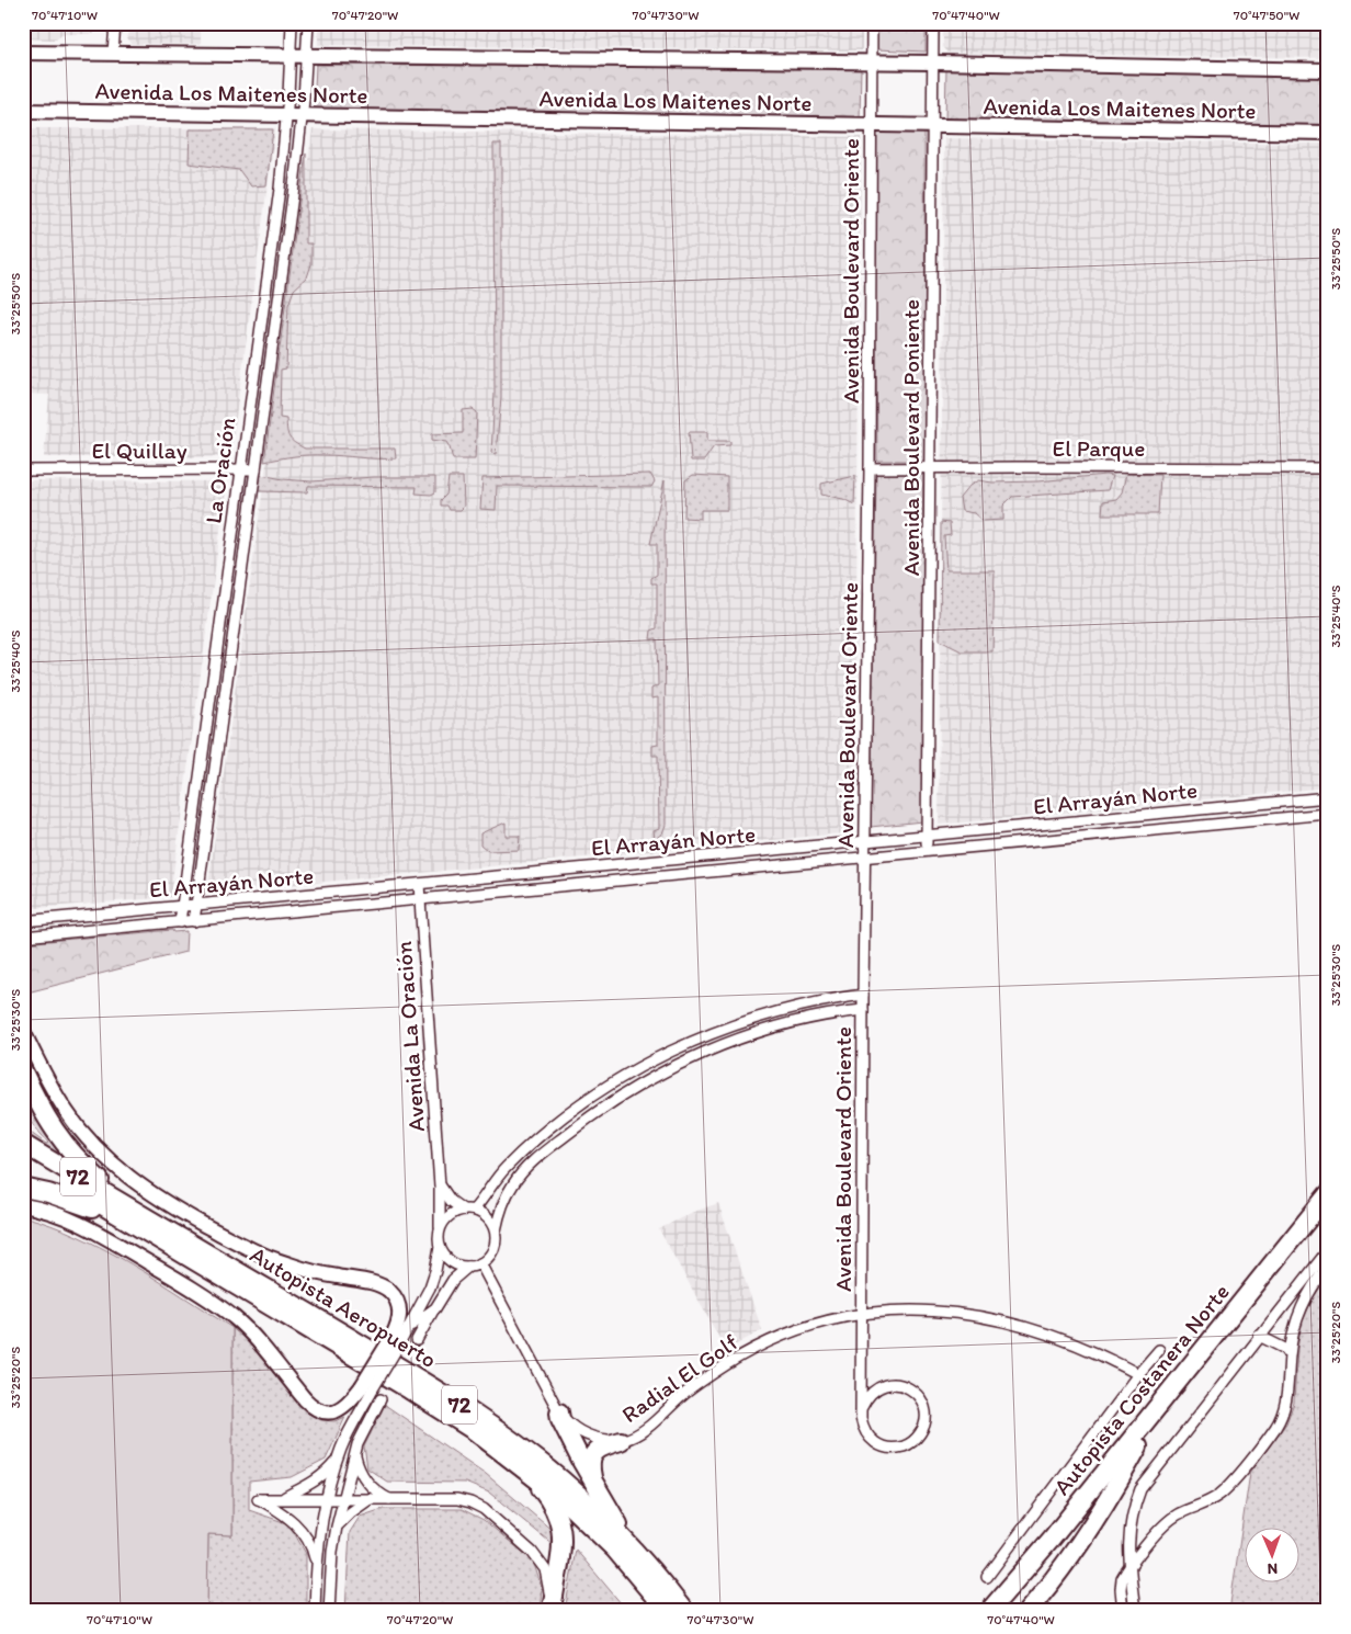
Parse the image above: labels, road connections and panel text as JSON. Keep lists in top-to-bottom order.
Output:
{
  "streets": {
    "highway": ["72", "Autopista Aeropuerto", "Autopista Costanera Norte"],
    "street": [
      "Avenida Los Maitenes Norte",
      "Avenida Boulevard Oriente",
      "Avenida Boulevard Poniente",
      "El Parque",
      "El Quillay",
      "La Oración",
      "El Arrayán Norte",
      "Avenida La Oración",
      "Radial El Golf"
    ]
  },
  "crossings": [
    ["Avenida Los Maitenes Norte", "Avenida Boulevard Oriente"],
    ["Avenida Los Maitenes Norte", "Avenida Boulevard Poniente"],
    ["Avenida Los Maitenes Norte", "La Oración"],
    ["Avenida Boulevard Oriente", "El Parque"],
    ["Avenida Boulevard Oriente", "El Arrayán Norte"],
    ["Avenida Boulevard Oriente", "Radial El Golf"],
    ["Avenida Boulevard Poniente", "El Parque"],
    ["Avenida Boulevard Poniente", "El Arrayán Norte"],
    ["El Quillay", "La Oración"],
    ["La Oración", "El Arrayán Norte"],
    ["El Arrayán Norte", "Avenida La Oración"]
  ],
  "north": "bottom",
  "coordinates": [
    "70°47'10\"W",
    "70°47'20\"W",
    "70°47'30\"W",
    "70°47'40\"W",
    "70°47'50\"W",
    "33°25'50\"S",
    "33°25'40\"S",
    "33°25'30\"S",
    "33°25'20\"S"
  ]
}
